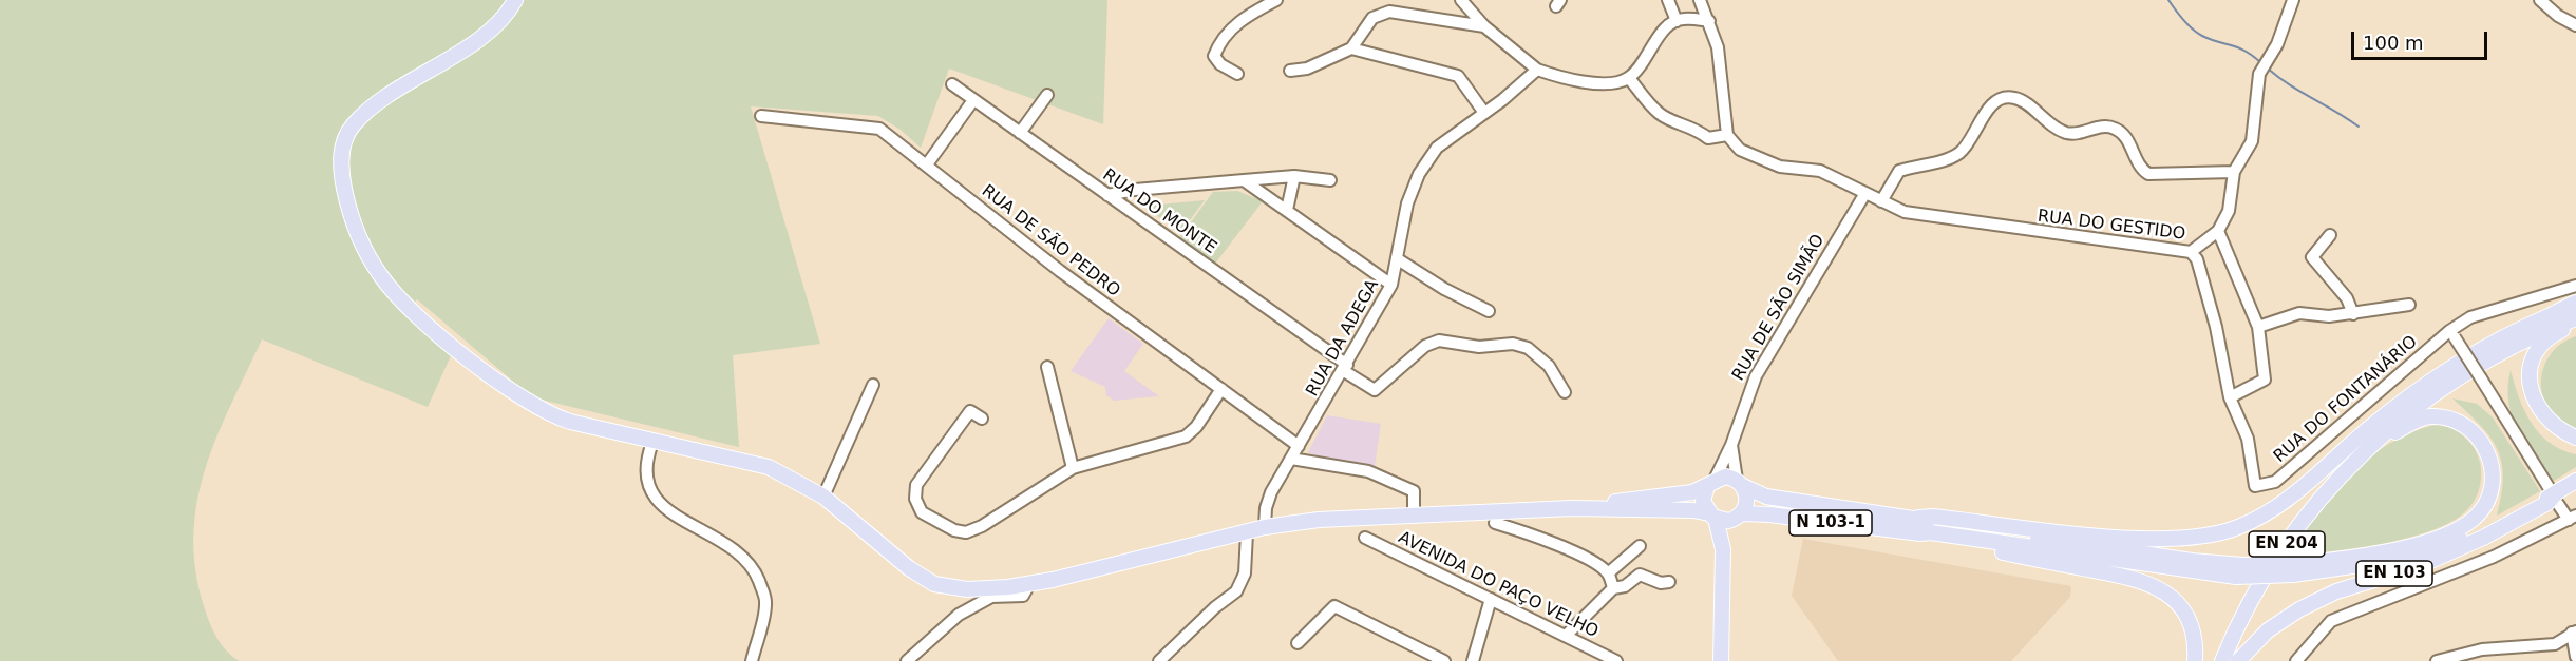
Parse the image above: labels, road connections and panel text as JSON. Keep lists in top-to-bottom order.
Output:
{
  "streets": {
    "main road": ["N 103-1", "EN 204", "EN 103"],
    "street": [
      "RUA DO MONTE",
      "RUA DO GESTIDO",
      "RUA DE SÃO PEDRO",
      "RUA DE SÃO SIMÃO",
      "RUA DA ADEGA",
      "RUA DO FONTANÁRIO",
      "AVENIDA DO PAÇO VELHO"
    ]
  },
  "crossings": [
    ["RUA DO MONTE", "RUA DA ADEGA"],
    ["RUA DO GESTIDO", "RUA DE SÃO SIMÃO"],
    ["RUA DO GESTIDO", "RUA DO FONTANÁRIO"],
    ["RUA DE SÃO PEDRO", "RUA DA ADEGA"],
    ["RUA DE SÃO SIMÃO", "N 103-1"]
  ],
  "scale_bar": "100 m"
}
